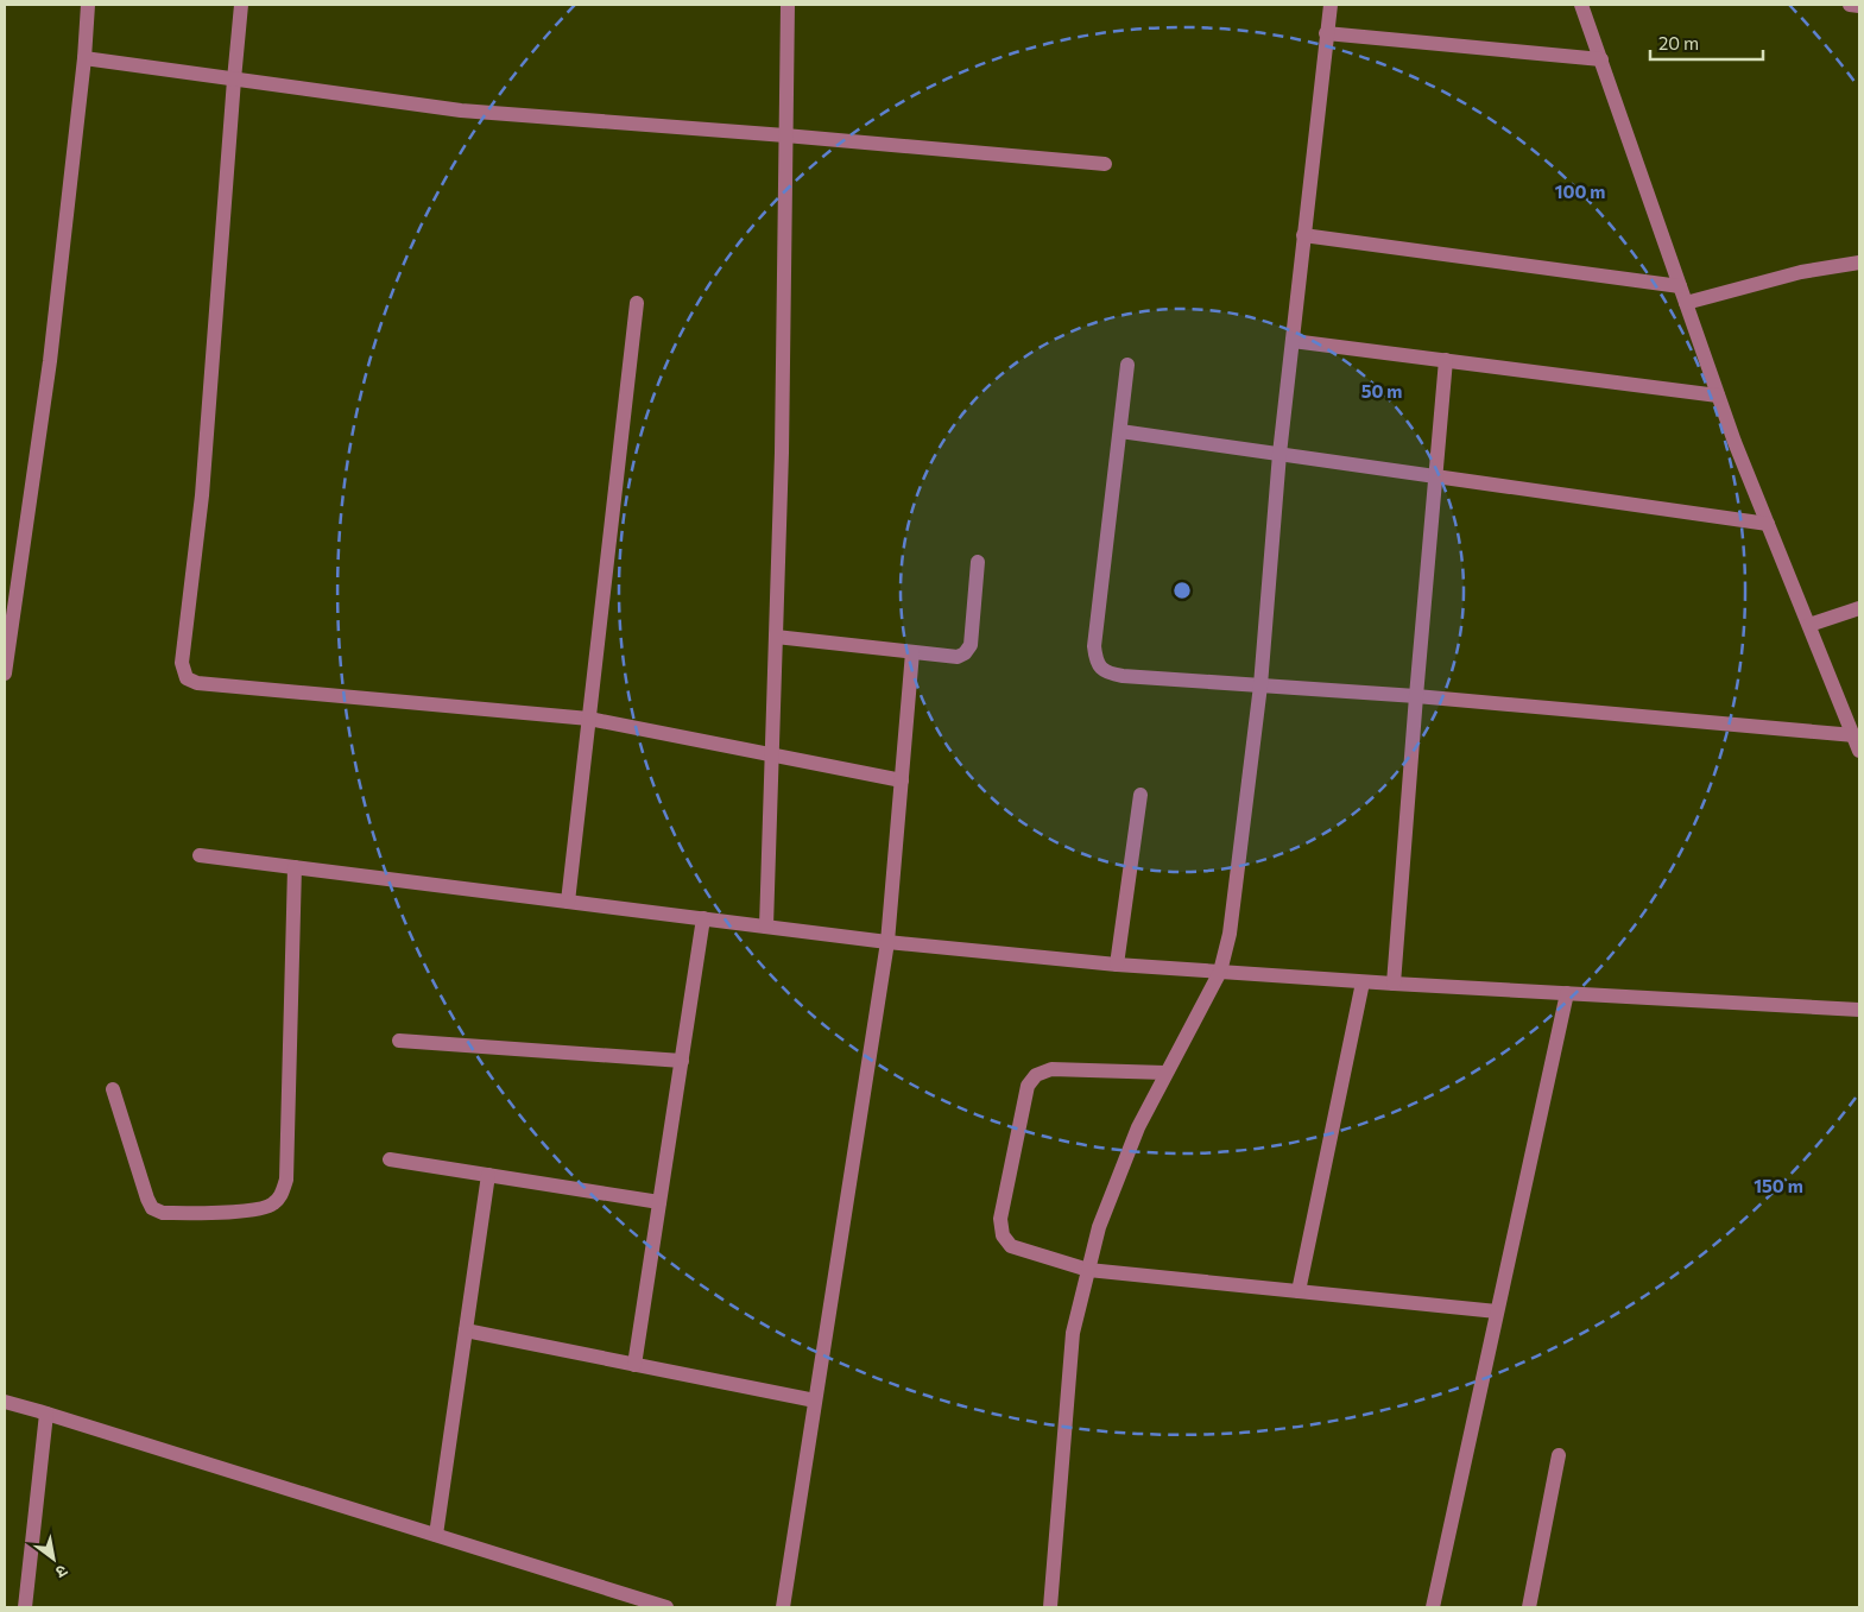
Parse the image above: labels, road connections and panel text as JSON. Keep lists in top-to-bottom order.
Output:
{
  "scale_bar": "20 m",
  "north": "bottom right",
  "rings": ["100 m", "50 m", "150 m"]
}
